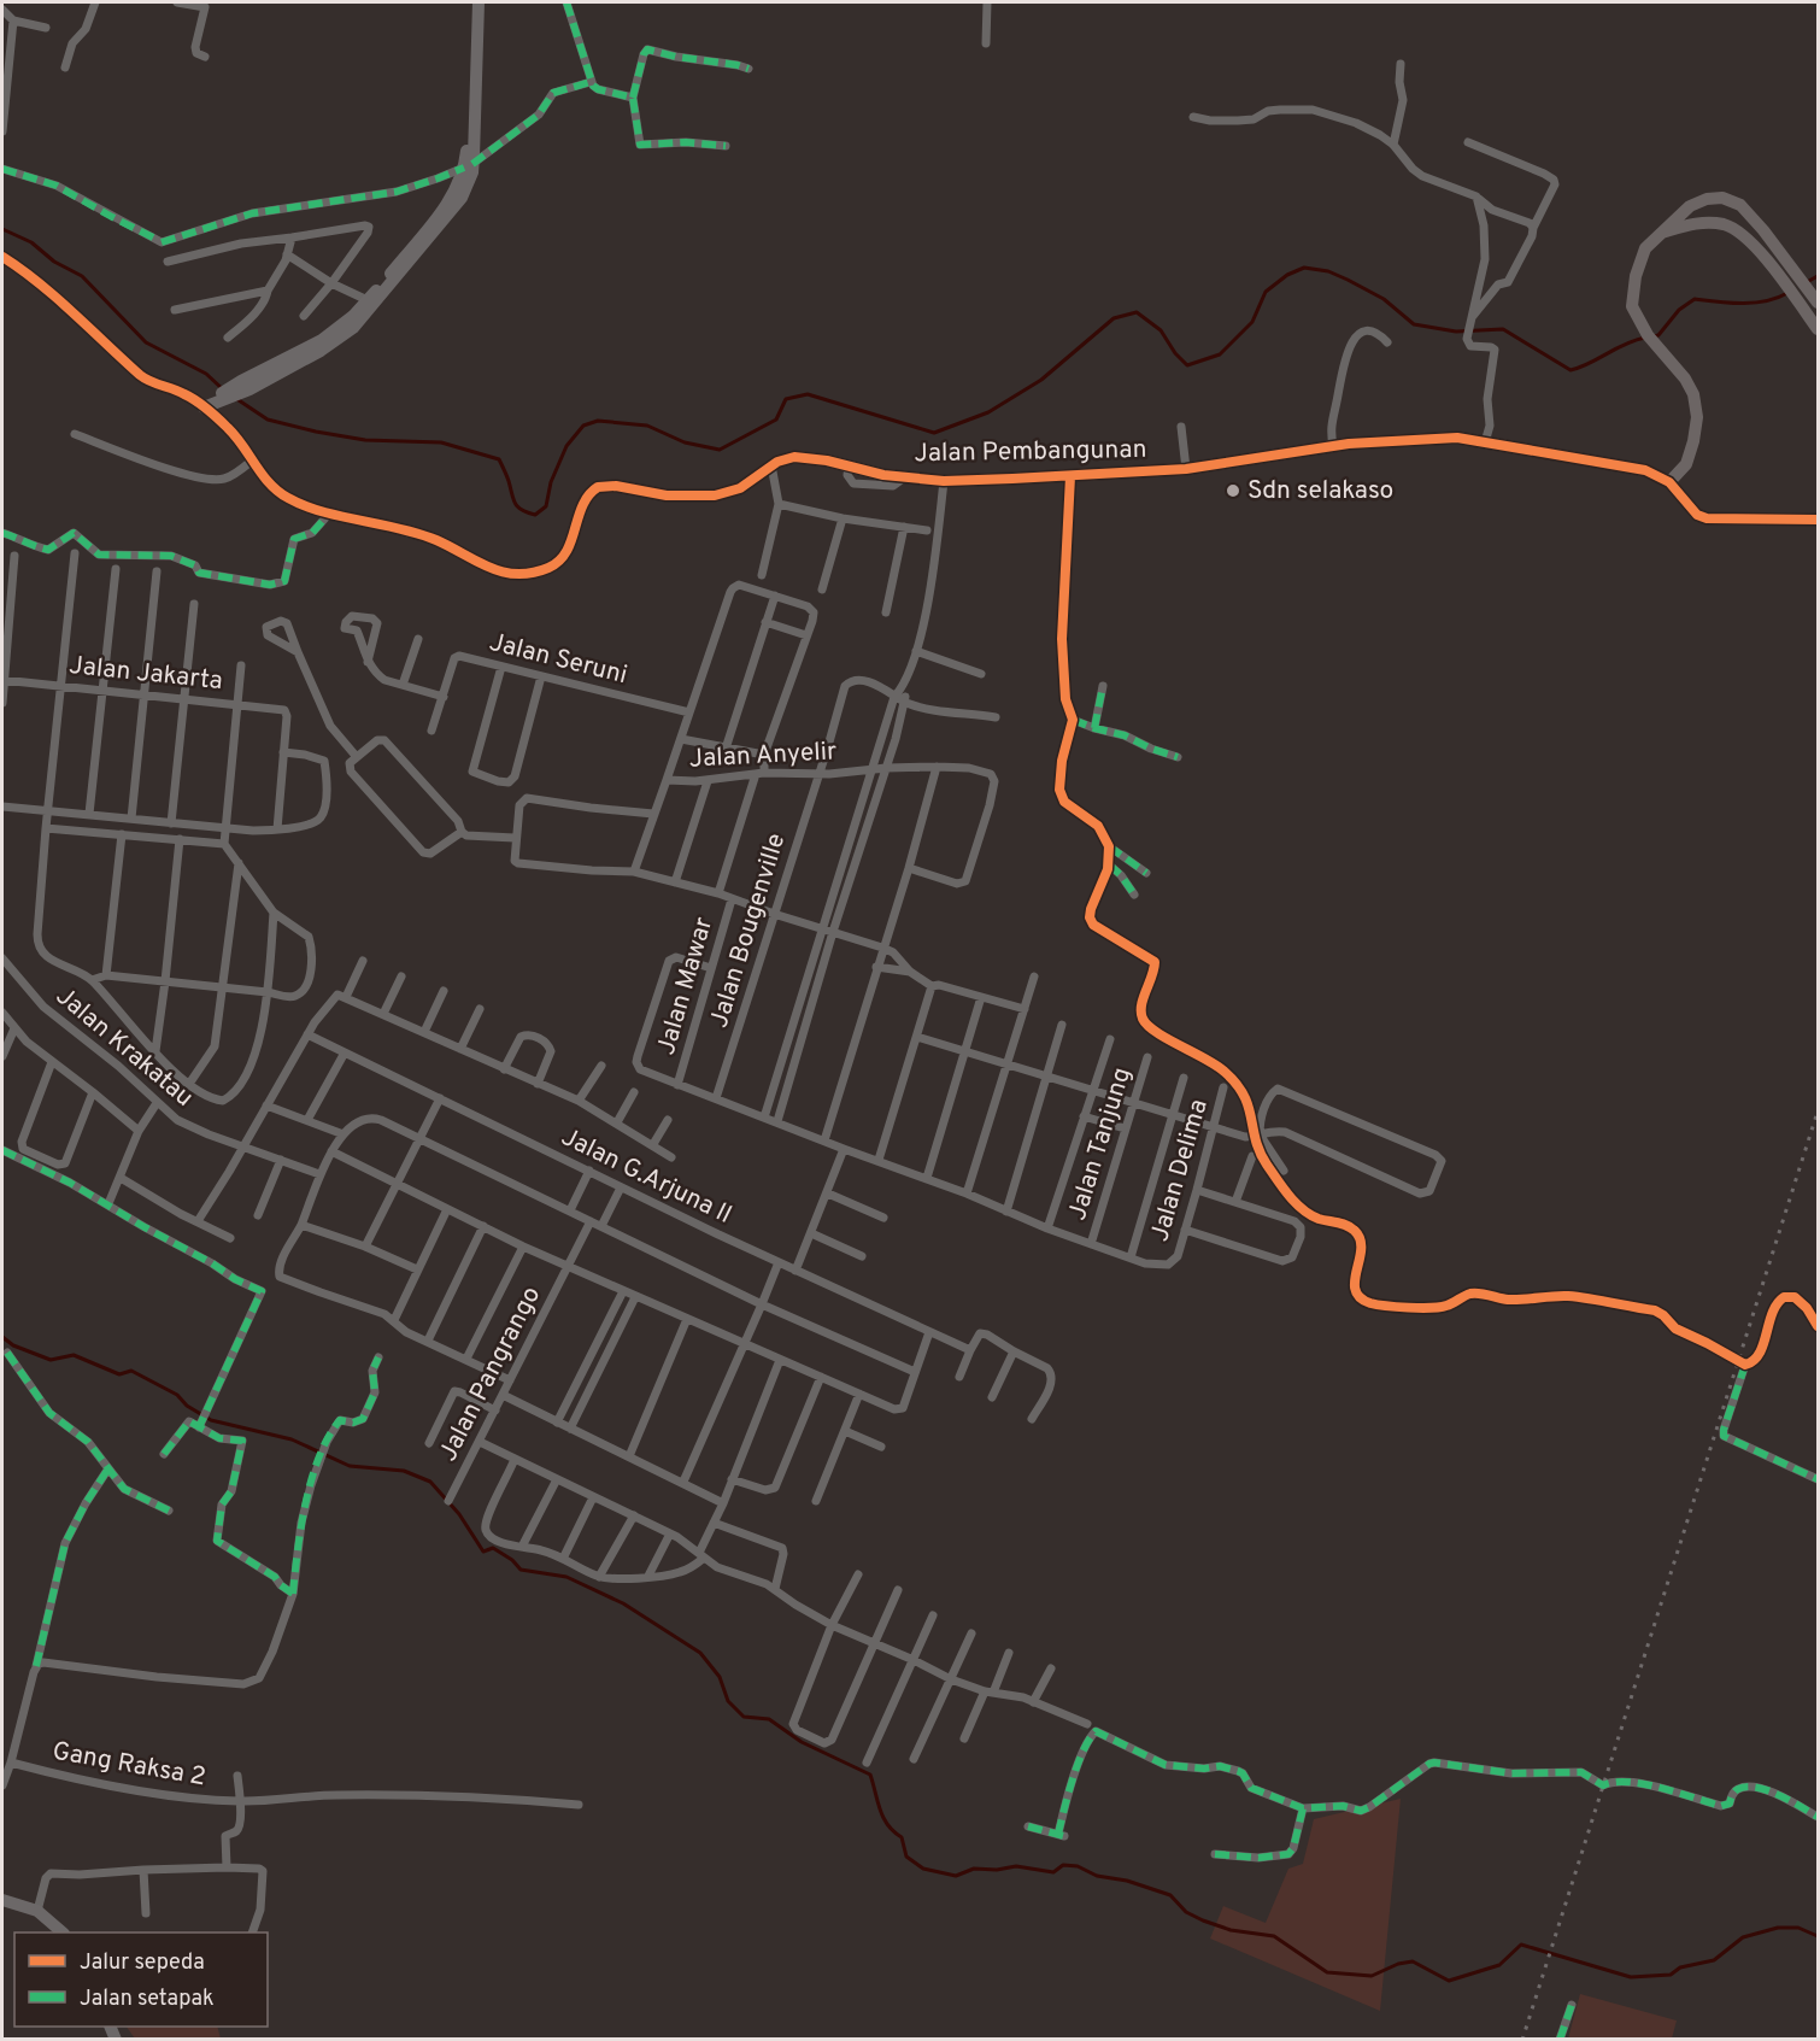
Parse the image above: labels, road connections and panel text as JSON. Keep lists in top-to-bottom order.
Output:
{
  "streets": {
    "street": [
      "Jalan Pembangunan",
      "Jalan Seruni",
      "Jalan Jakarta",
      "Jalan Anyelir",
      "Jalan Bougenville",
      "Jalan Mawar",
      "Jalan Krakatau",
      "Jalan Tanjung",
      "Jalan Delima",
      "Jalan G.Arjuna ll",
      "Jalan Pangrango",
      "Gang Raksa 2"
    ]
  },
  "crossings": [
    ["Jalan Anyelir", "Jalan Bougenville"]
  ],
  "places": ["Sdn selakaso"],
  "legend": ["Jalur sepeda", "Jalan setapak"]
}
